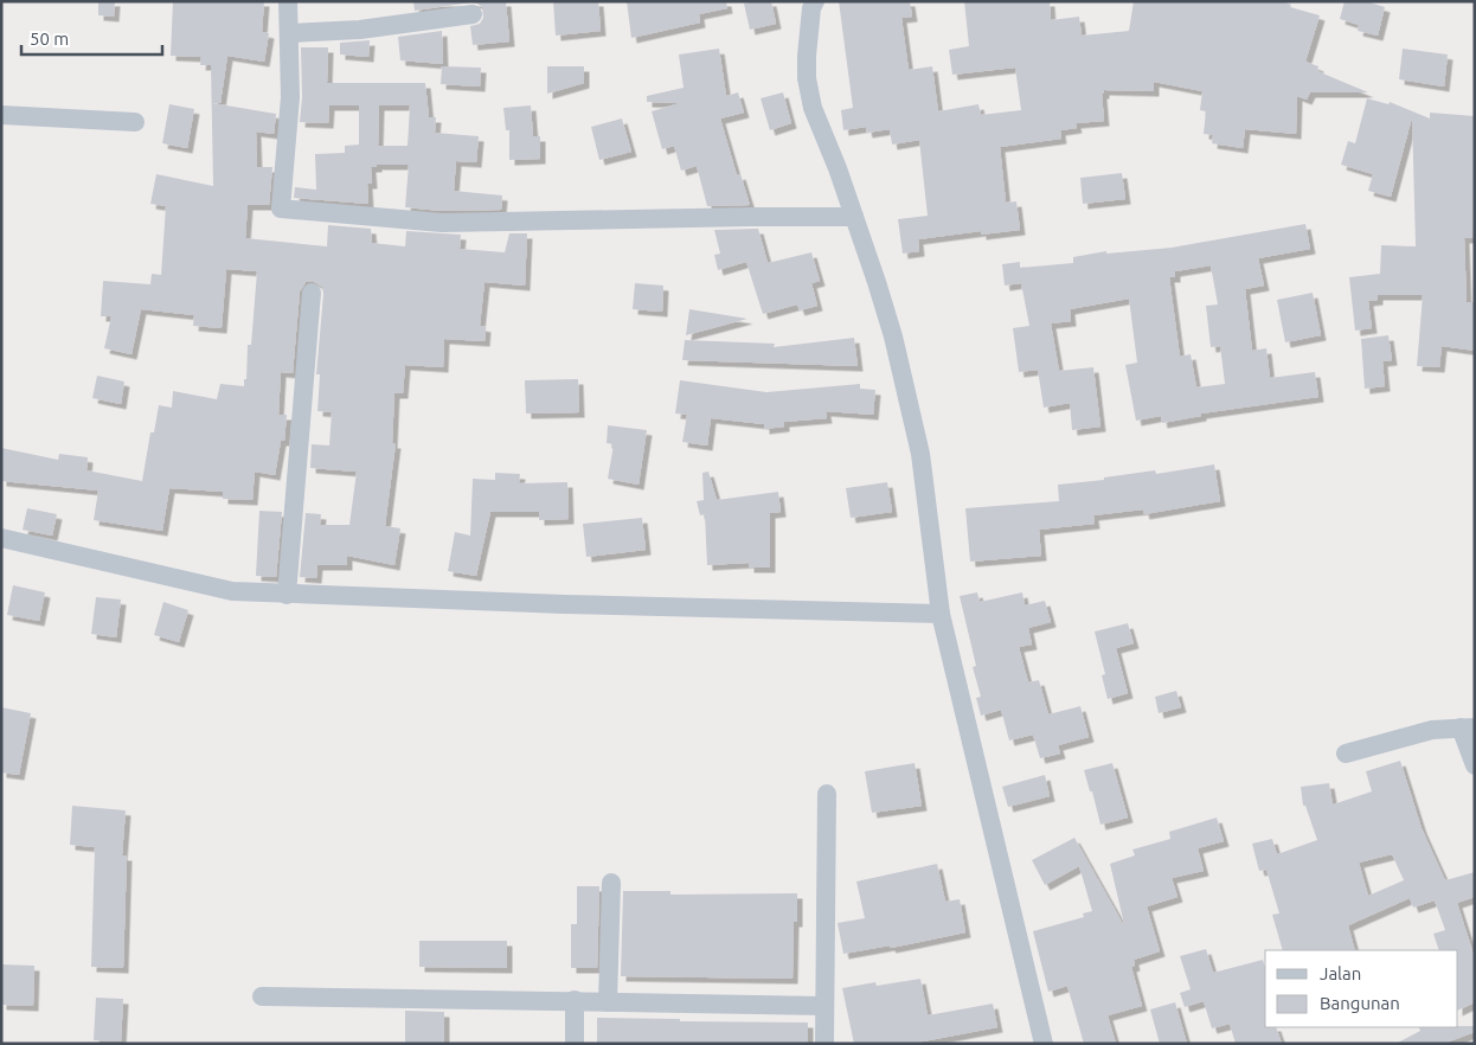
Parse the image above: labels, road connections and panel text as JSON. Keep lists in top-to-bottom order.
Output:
{
  "legend": ["Jalan", "Bangunan"],
  "scale_bar": "50 m"
}
